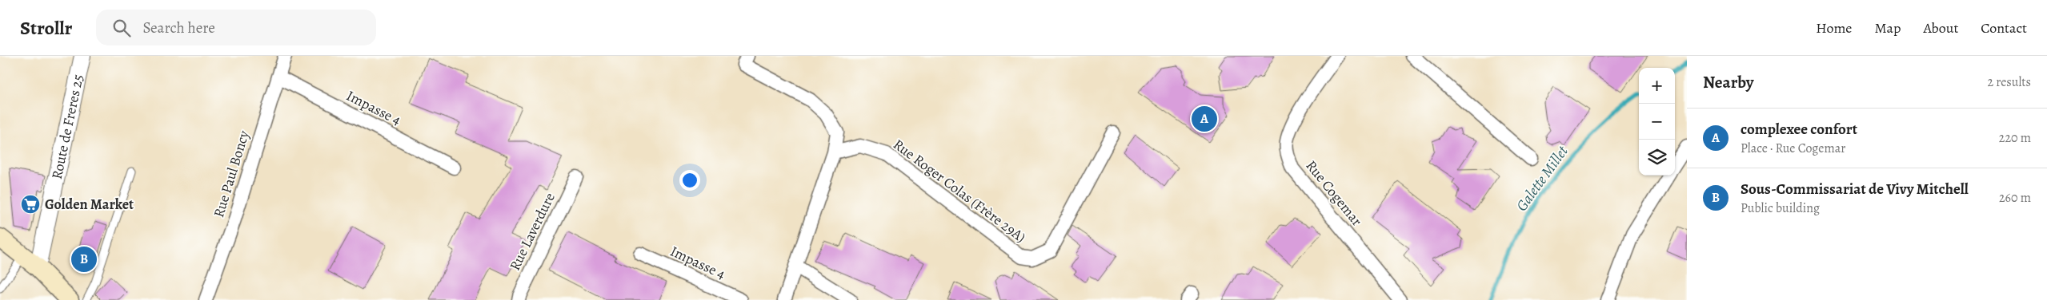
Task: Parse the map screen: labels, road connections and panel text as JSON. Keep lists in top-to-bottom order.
{
  "streets": {
    "street": [
      "Impasse 4",
      "Route de Freres 25",
      "Rue Paul Boncy",
      "Rue Roger Colas (Frère 29A)",
      "Rue Cogemar",
      "Rue Laverdure"
    ]
  },
  "crossings": [
    ["Impasse 4", "Rue Paul Boncy"]
  ],
  "water": ["Galette Millet"],
  "places": {
    "supermarket": ["Golden Market"]
  },
  "page": {
    "header": "Strollr",
    "search": "Search here",
    "nav": [
      "Home",
      "Map",
      "About",
      "Contact"
    ],
    "heading": ["Nearby", "2 results"],
    "map_buttons": ["+", "−"],
    "pins": ["A", "B"],
    "list": [
      {
        "mark": "A",
        "name": "complexee confort",
        "note": "Place · Rue Cogemar",
        "value": "220 m"
      },
      {
        "mark": "B",
        "name": "Sous-Commissariat de Vivy Mitchell",
        "note": "Public building",
        "value": "260 m"
      }
    ]
  }
}
